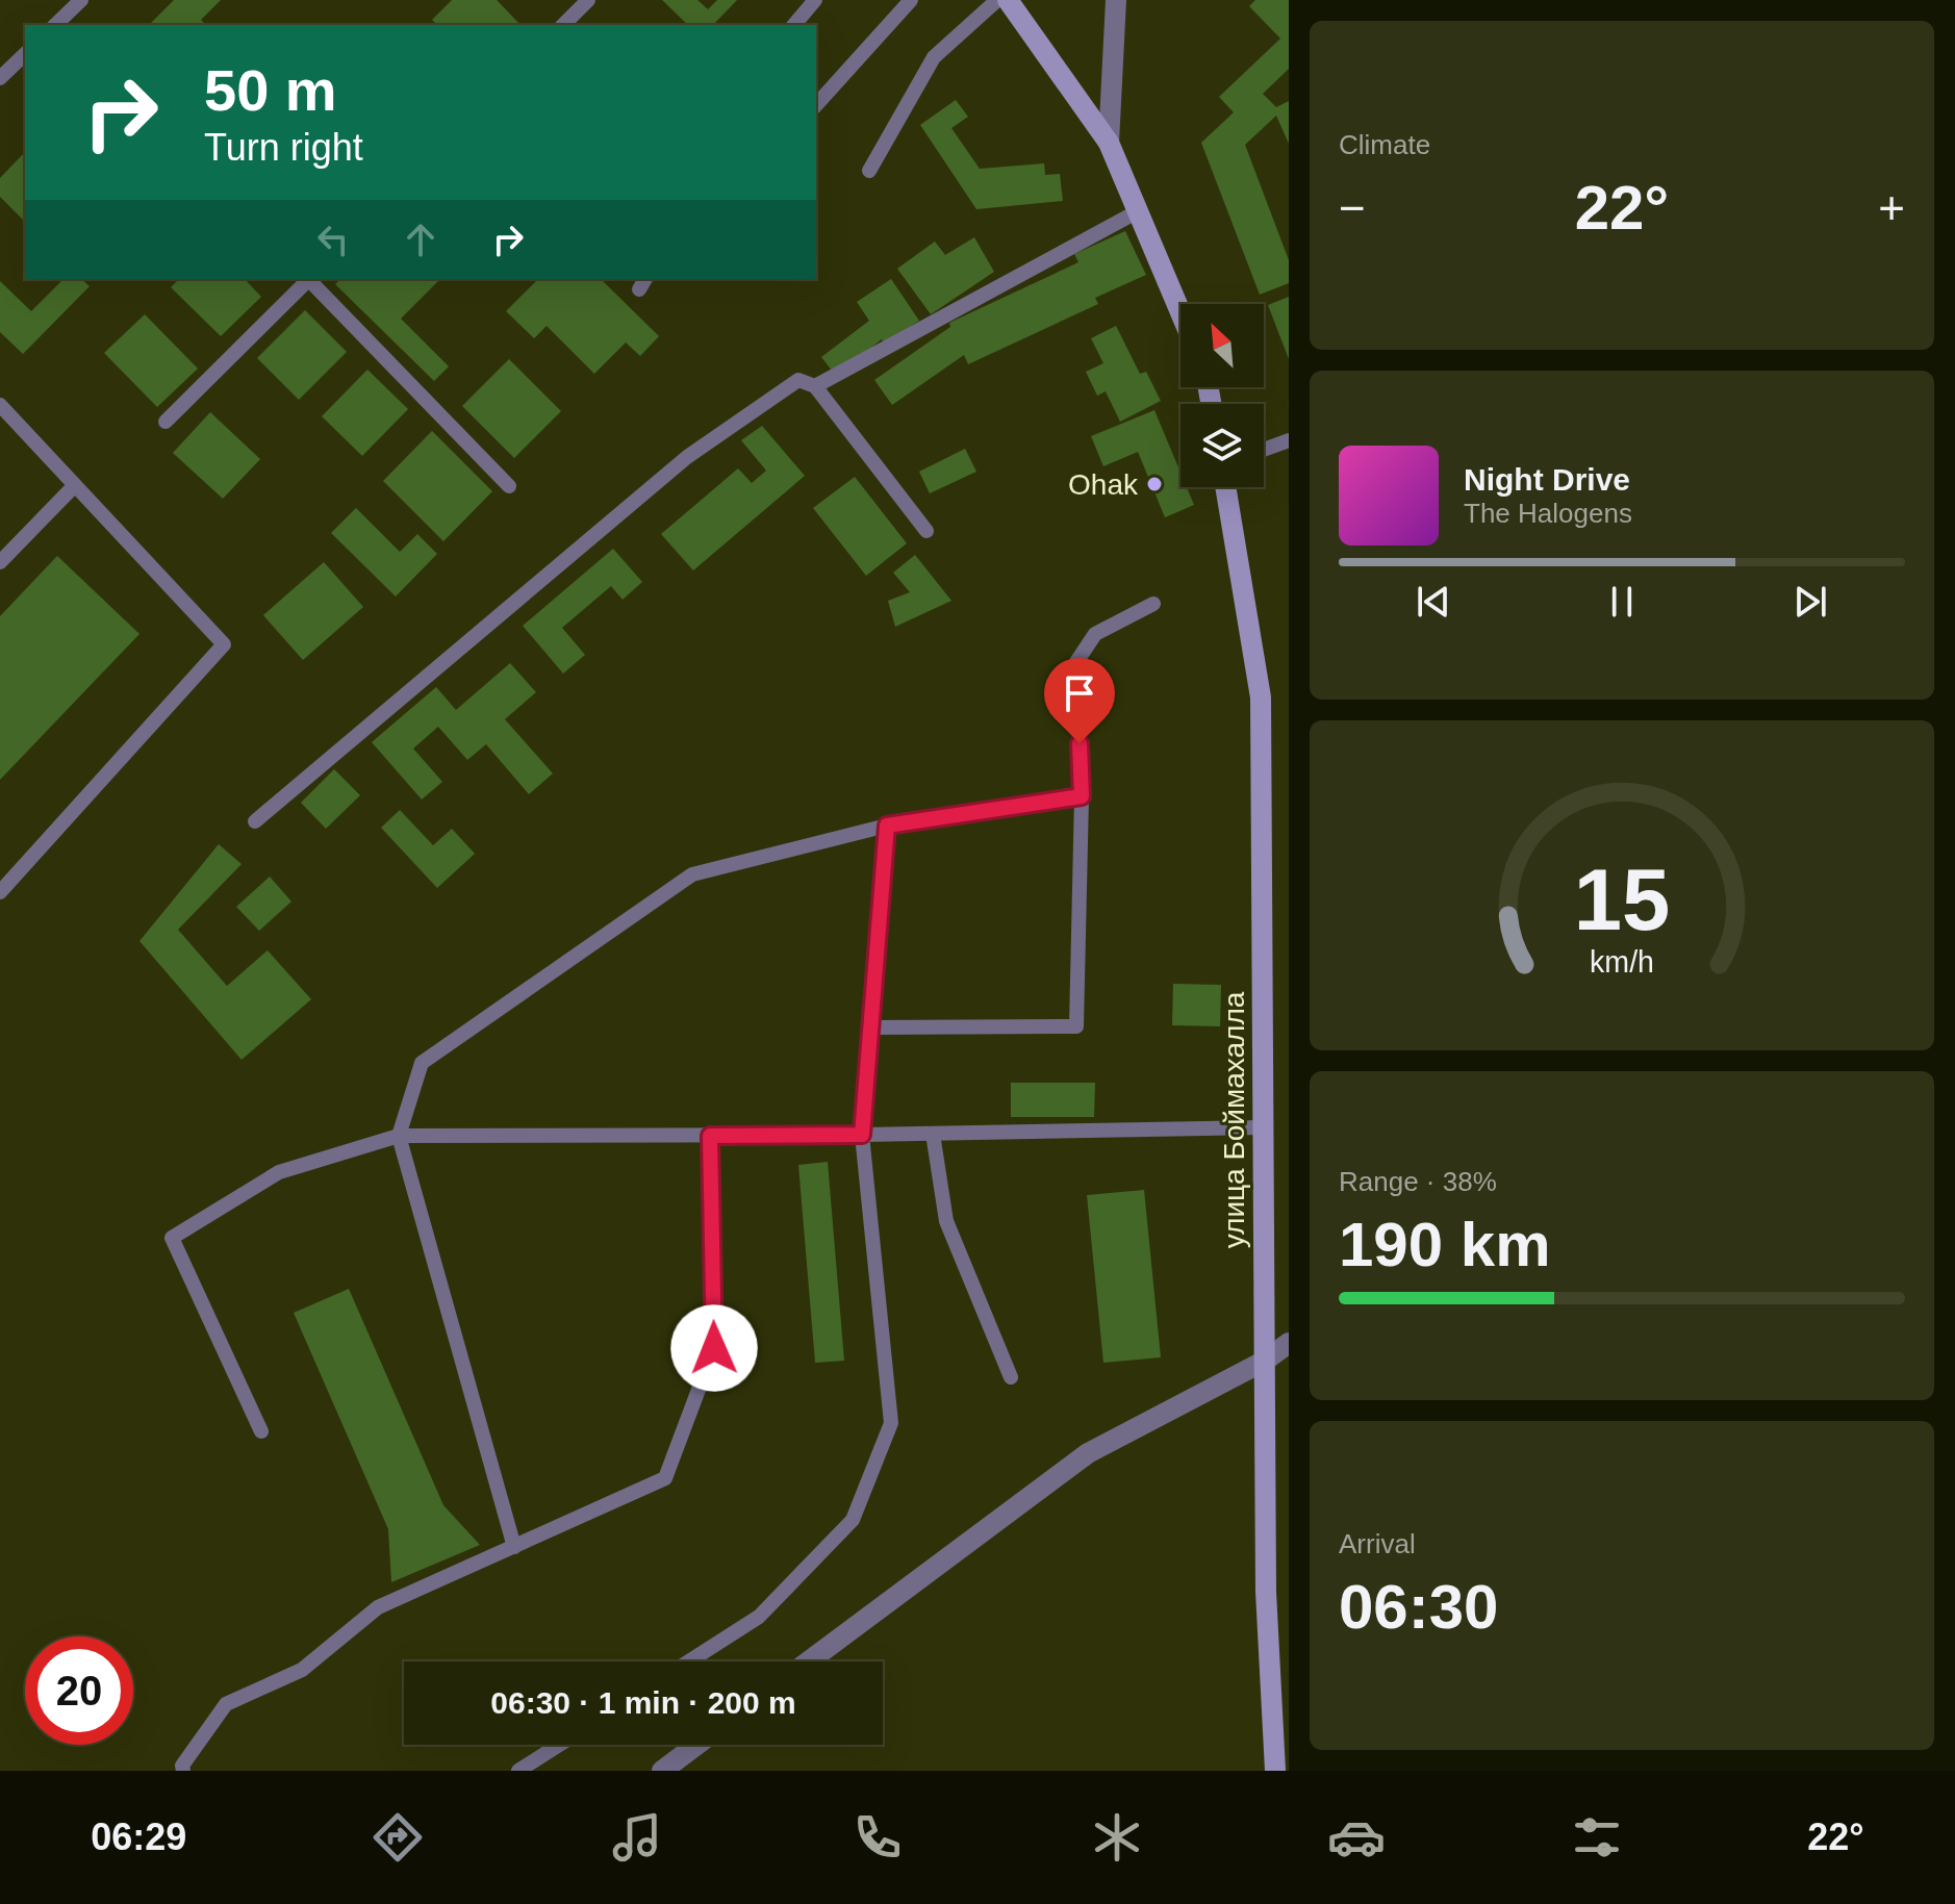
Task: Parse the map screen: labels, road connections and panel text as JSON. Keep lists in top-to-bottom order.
{
  "streets": {
    "main road": ["улица Боймахалла"]
  },
  "places": ["Ohak"],
  "north": "top left",
  "page": {
    "tile": [
      "Climate",
      ["Range · 38%", "190 km"],
      ["Arrival", "06:30"]
    ],
    "turn": ["50 m", "Turn right"],
    "heat": ["−", "22°", "+"],
    "song": ["Night Drive", "The Halogens"],
    "limit": "20",
    "trip": "06:30 · 1 min · 200 m",
    "tabs": ["06:29", "22°"],
    "gauge": ["15", "km/h"]
  }
}
